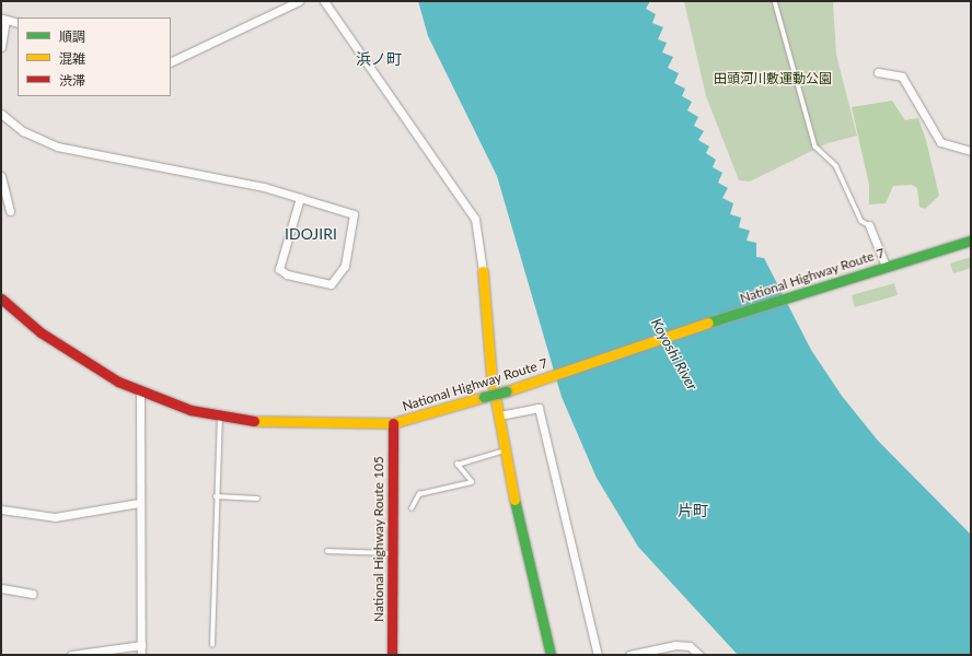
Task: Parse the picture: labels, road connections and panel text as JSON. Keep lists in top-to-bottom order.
{
  "streets": {
    "main road": ["National Highway Route 7", "National Highway Route 105"]
  },
  "crossings": [
    ["National Highway Route 7", "National Highway Route 105"]
  ],
  "districts": ["浜ノ町", "IDOJIRI", "片町"],
  "water": ["Koyoshi River"],
  "parks": ["田頭河川敷運動公園"],
  "legend": ["順調", "混雑", "渋滞"]
}
